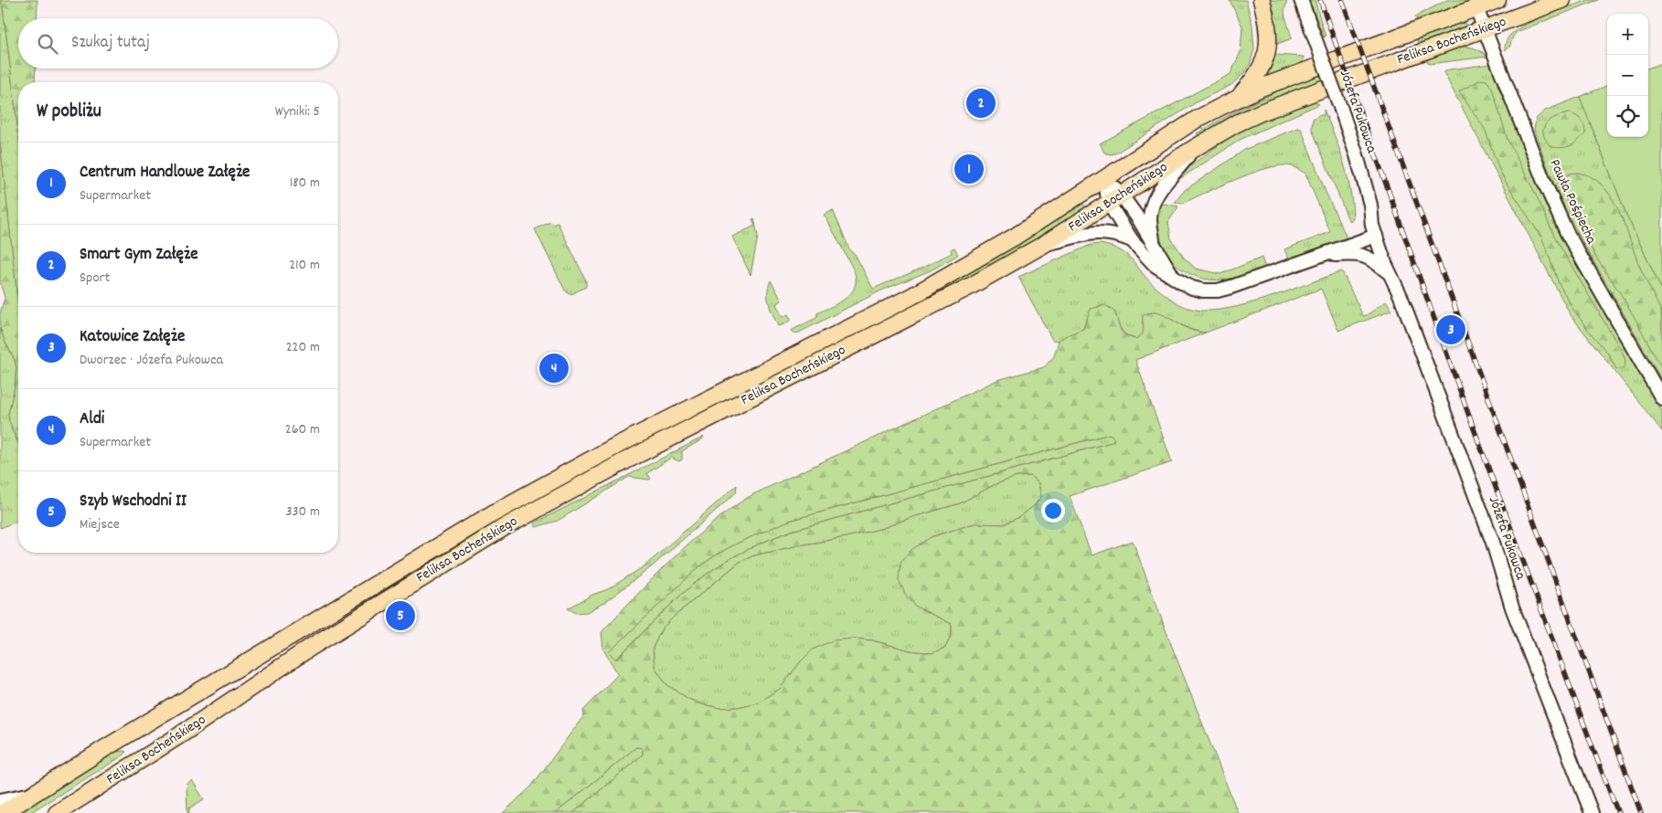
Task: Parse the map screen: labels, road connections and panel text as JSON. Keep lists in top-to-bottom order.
{
  "streets": {
    "main road": ["Feliksa Bocheńskiego"],
    "street": ["Józefa Pukowca", "Pawła Pośpiecha"]
  },
  "crossings": [
    ["Feliksa Bocheńskiego", "Pawła Pośpiecha"]
  ],
  "page": {
    "map_buttons": ["+", "−"],
    "search": "Szukaj tutaj",
    "heading": ["W pobliżu", "Wyniki: 5"],
    "pins": [
      "2",
      "1",
      "3",
      "4",
      "5"
    ],
    "list": [
      {
        "mark": "1",
        "name": "Centrum Handlowe Załęże",
        "note": "Supermarket",
        "value": "180 m"
      },
      {
        "mark": "2",
        "name": "Smart Gym Załęże",
        "note": "Sport",
        "value": "210 m"
      },
      {
        "mark": "3",
        "name": "Katowice Załęże",
        "note": "Dworzec · Józefa Pukowca",
        "value": "220 m"
      },
      {
        "mark": "4",
        "name": "Aldi",
        "note": "Supermarket",
        "value": "260 m"
      },
      {
        "mark": "5",
        "name": "Szyb Wschodni II",
        "note": "Miejsce",
        "value": "330 m"
      }
    ]
  }
}
